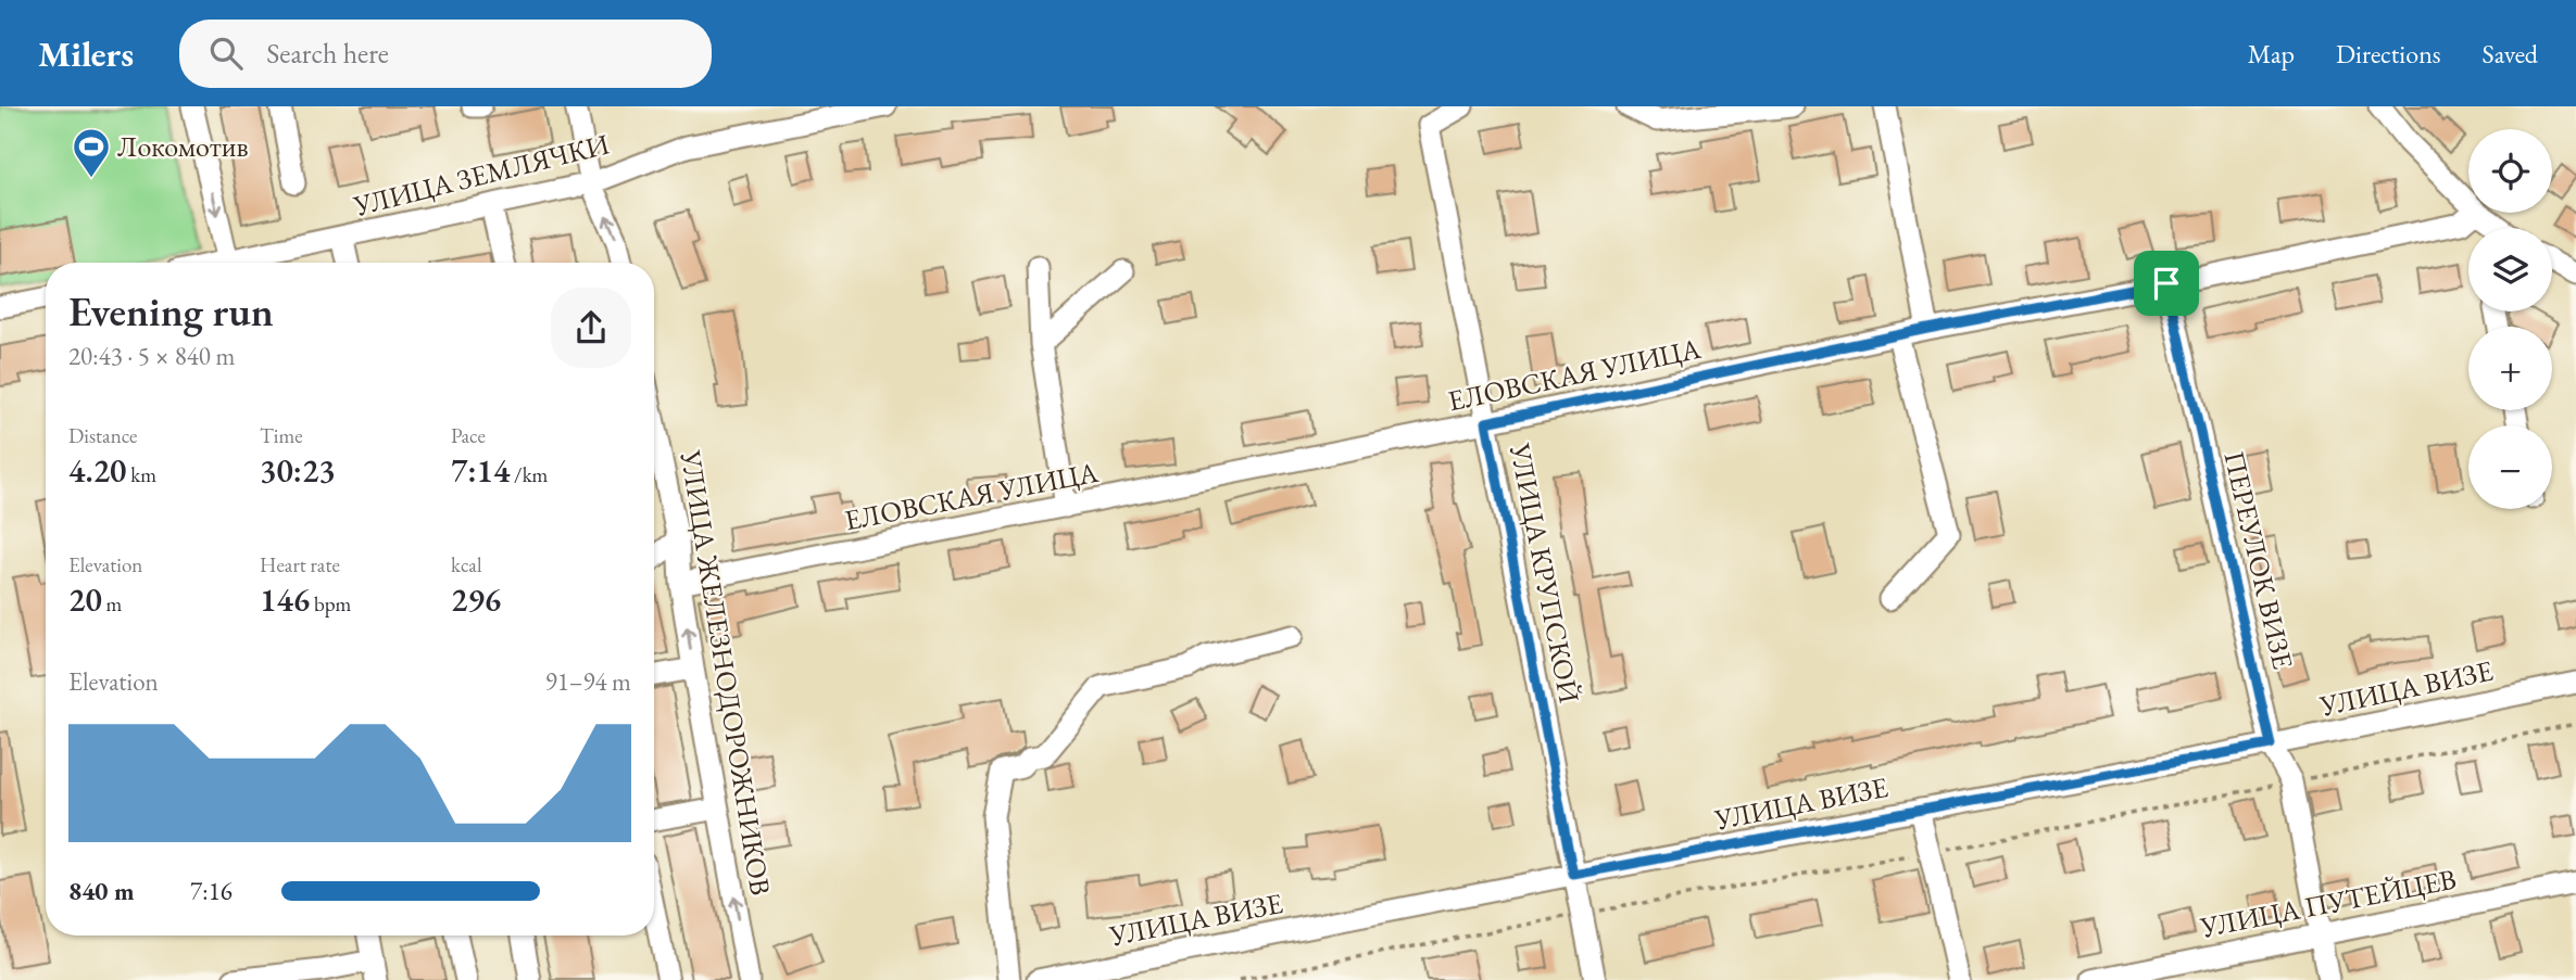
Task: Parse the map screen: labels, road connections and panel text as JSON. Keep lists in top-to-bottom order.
{
  "streets": {
    "street": [
      "УЛИЦА ЗЕМЛЯЧКИ",
      "ЕЛОВСКАЯ УЛИЦА",
      "ПЕРЕУЛОК ВИЗЕ",
      "УЛИЦА КРУПСКОЙ",
      "УЛИЦА ЖЕЛЕЗНОДОРОЖНИКОВ",
      "УЛИЦА ВИЗЕ",
      "УЛИЦА ПУТЕЙЦЕВ"
    ]
  },
  "crossings": [
    ["ЕЛОВСКАЯ УЛИЦА", "ПЕРЕУЛОК ВИЗЕ"],
    ["ЕЛОВСКАЯ УЛИЦА", "УЛИЦА КРУПСКОЙ"],
    ["ЕЛОВСКАЯ УЛИЦА", "УЛИЦА ЖЕЛЕЗНОДОРОЖНИКОВ"],
    ["ПЕРЕУЛОК ВИЗЕ", "УЛИЦА ВИЗЕ"],
    ["ПЕРЕУЛОК ВИЗЕ", "УЛИЦА ПУТЕЙЦЕВ"],
    ["УЛИЦА КРУПСКОЙ", "УЛИЦА ВИЗЕ"]
  ],
  "one_way": ["УЛИЦА ЖЕЛЕЗНОДОРОЖНИКОВ"],
  "places": {
    "sports": ["Локомотив"]
  },
  "page": {
    "header": "Milers",
    "search": "Search here",
    "nav": ["Map", "Directions", "Saved"],
    "map_buttons": ["+", "−"],
    "heading": ["Evening run", "20:43 · 5 × 840 m"],
    "stats": [
      ["Distance", "4.20 km"],
      ["Time", "30:23"],
      ["Pace", "7:14 /km"],
      ["Elevation", "20 m"],
      ["Heart rate", "146 bpm"],
      ["kcal", "296"]
    ],
    "chart": ["Elevation", "91–94 m"],
    "list": [
      {
        "name": "840 m",
        "note": "7:16"
      }
    ]
  }
}
